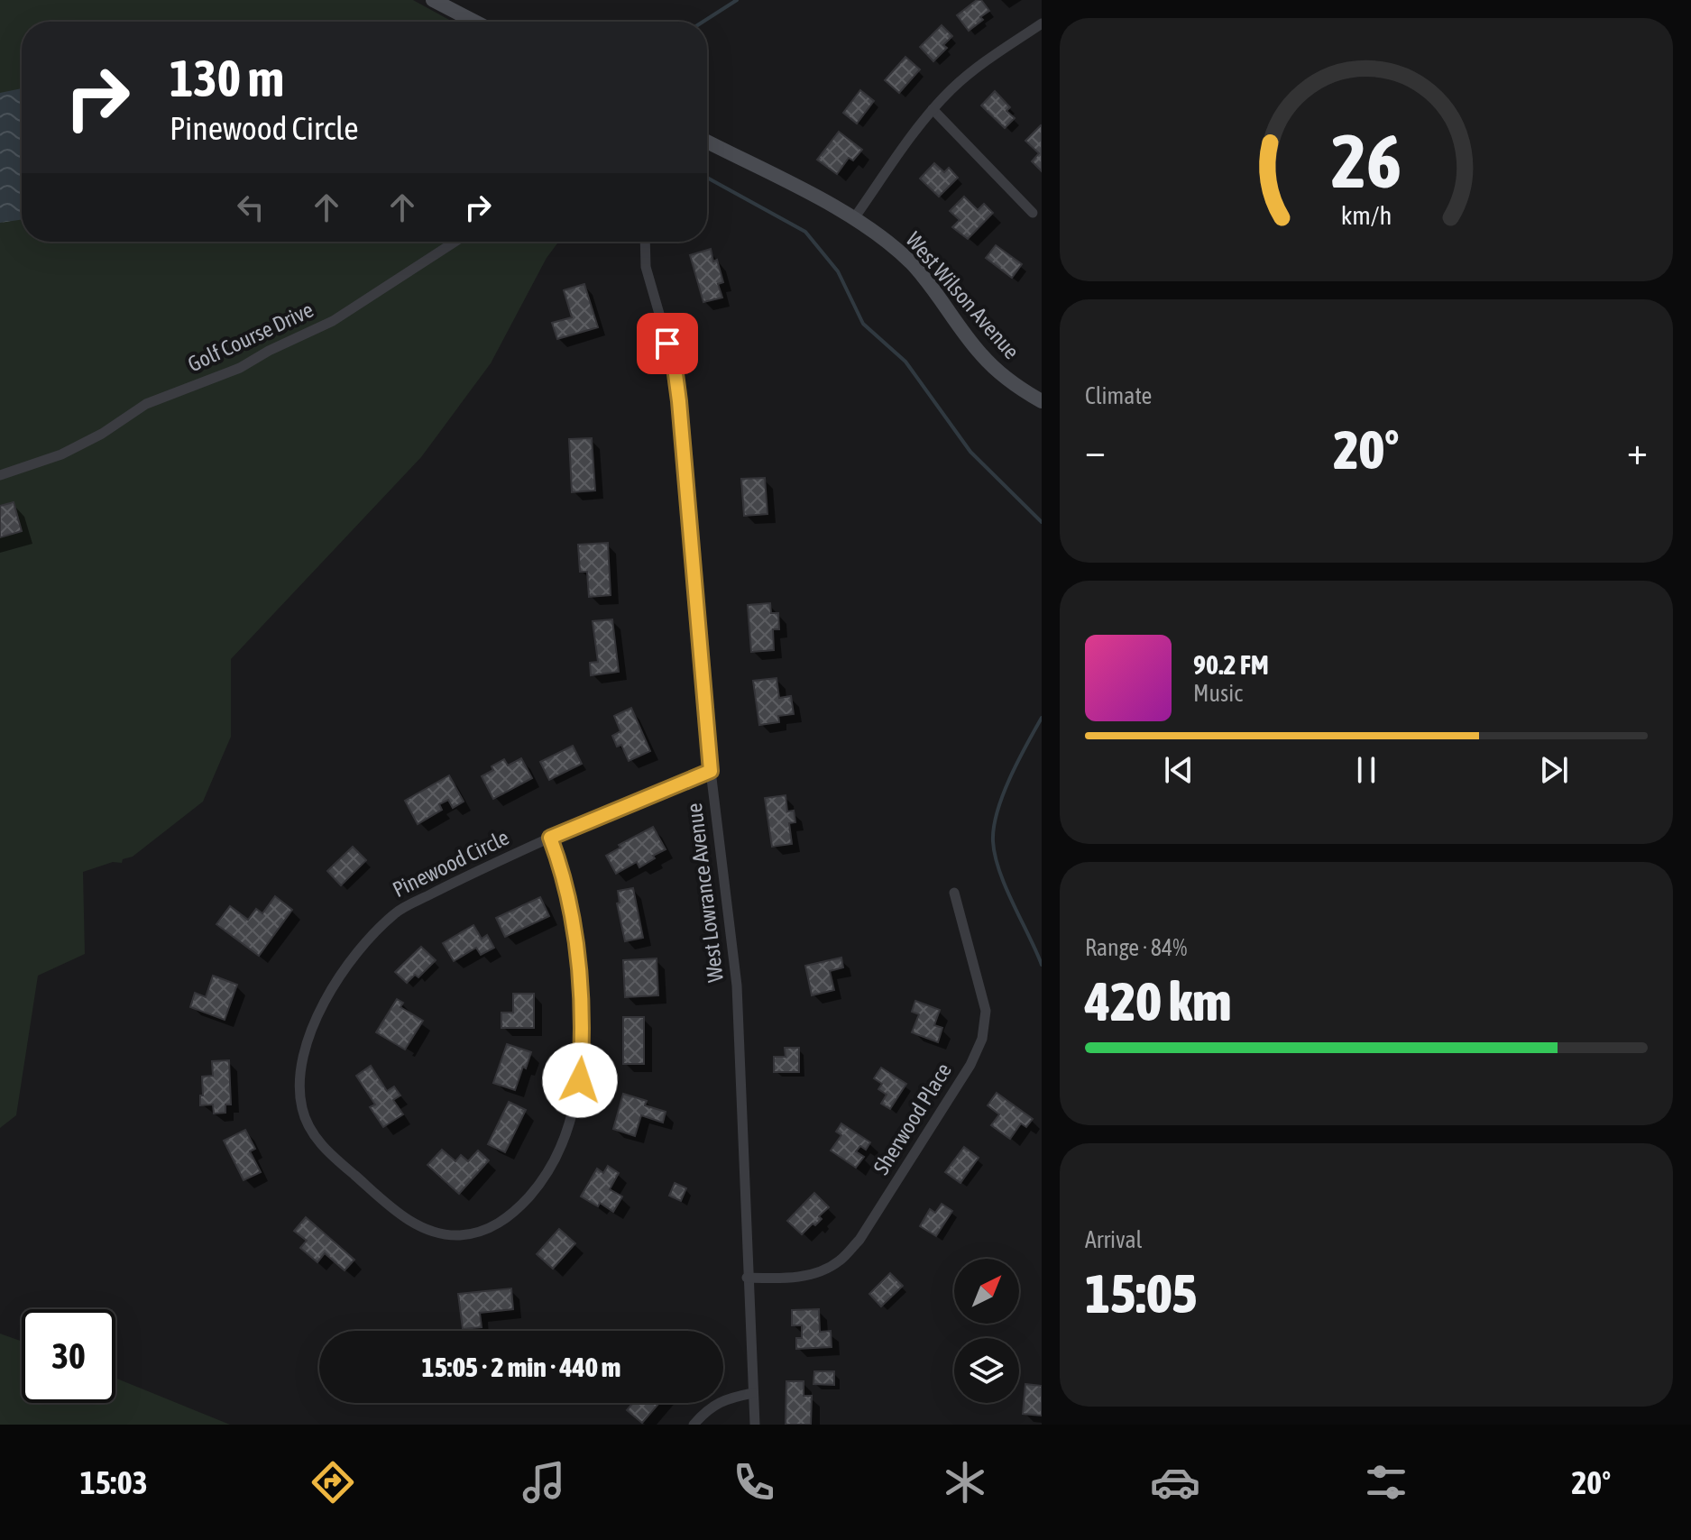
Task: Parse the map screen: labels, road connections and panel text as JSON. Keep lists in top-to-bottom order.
{
  "streets": {
    "street": [
      "West Wilson Avenue",
      "Golf Course Drive",
      "Pinewood Circle",
      "West Lowrance Avenue",
      "Sherwood Place"
    ]
  },
  "crossings": [
    ["Pinewood Circle", "West Lowrance Avenue"],
    ["West Lowrance Avenue", "Sherwood Place"]
  ],
  "north": "top right",
  "page": {
    "turn": ["130 m", "Pinewood Circle"],
    "tile": [
      "Climate",
      ["Range · 84%", "420 km"],
      ["Arrival", "15:05"]
    ],
    "heat": ["−", "20°", "+"],
    "song": ["90.2 FM", "Music"],
    "limit": "30",
    "trip": "15:05 · 2 min · 440 m",
    "tabs": ["15:03", "20°"],
    "gauge": ["26", "km/h"]
  }
}
